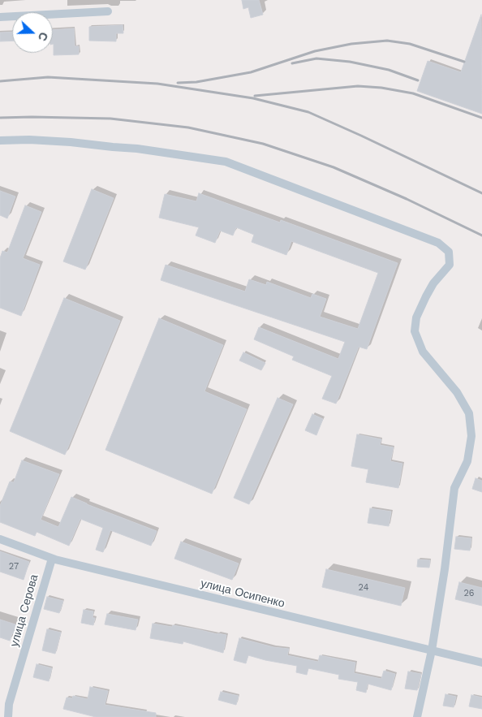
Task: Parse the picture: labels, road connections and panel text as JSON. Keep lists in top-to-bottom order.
{
  "streets": {
    "street": ["улица Осипенко", "улица Серова"]
  },
  "crossings": [
    ["улица Осипенко", "улица Серова"]
  ],
  "house_numbers": ["27", "24", "26"],
  "north": "right"
}
